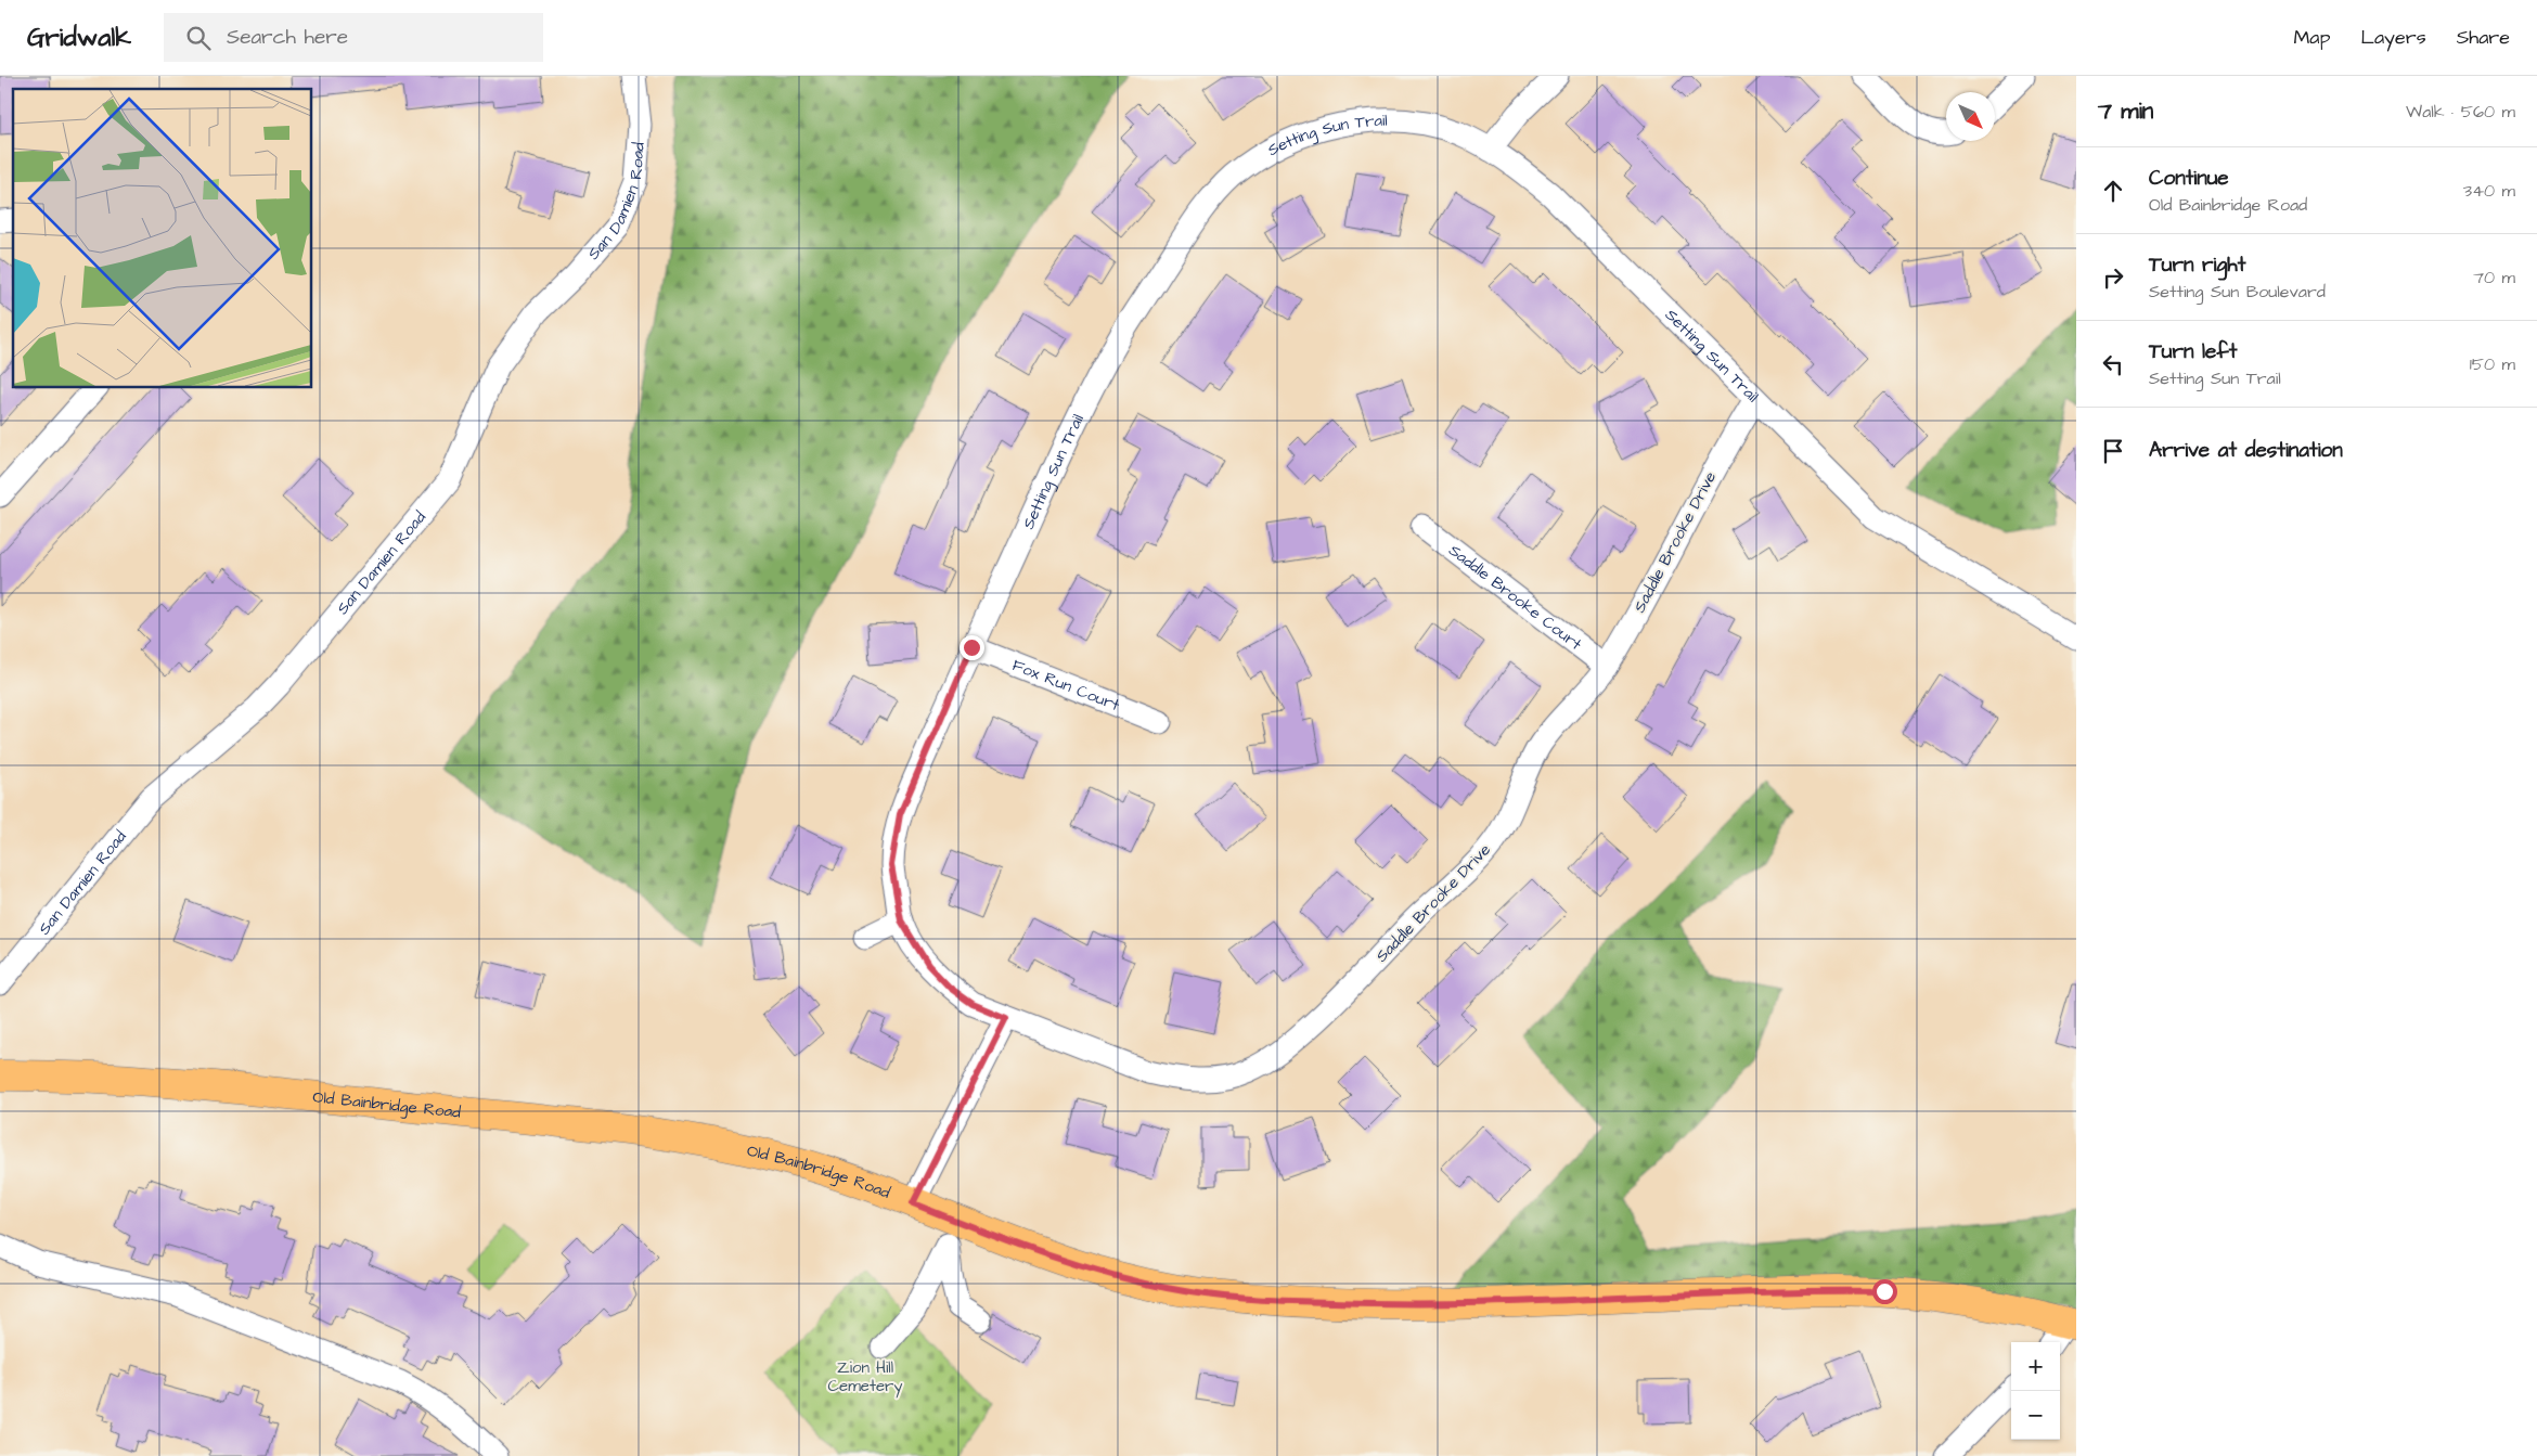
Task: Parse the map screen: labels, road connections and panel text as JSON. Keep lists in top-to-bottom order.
{
  "streets": {
    "main road": ["Old Bainbridge Road"],
    "street": [
      "Setting Sun Trail",
      "San Damien Road",
      "Saddle Brooke Drive",
      "Saddle Brooke Court",
      "Fox Run Court"
    ]
  },
  "crossings": [
    ["Setting Sun Trail", "Saddle Brooke Drive"],
    ["Setting Sun Trail", "Fox Run Court"],
    ["Saddle Brooke Drive", "Saddle Brooke Court"]
  ],
  "parks": ["Zion Hill Cemetery"],
  "north": "bottom right",
  "page": {
    "header": "Gridwalk",
    "search": "Search here",
    "nav": ["Map", "Layers", "Share"],
    "heading": ["7 min", "Walk · 560 m"],
    "list": [
      ["Continue", "Old Bainbridge Road", "340 m"],
      ["Turn right", "Setting Sun Boulevard", "70 m"],
      ["Turn left", "Setting Sun Trail", "150 m"],
      "Arrive at destination"
    ],
    "map_buttons": ["+", "−"]
  }
}
